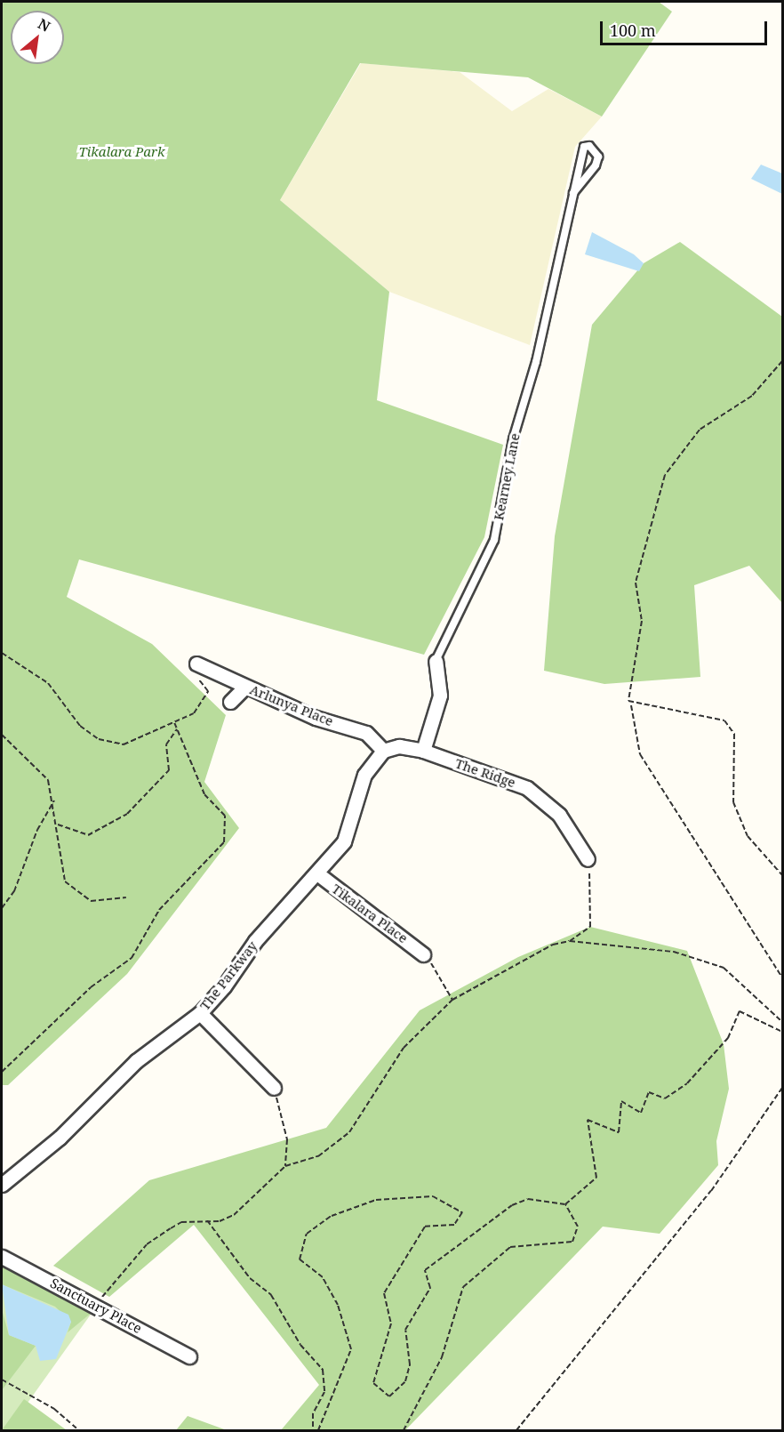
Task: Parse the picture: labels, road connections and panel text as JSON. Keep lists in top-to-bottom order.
{
  "streets": {
    "street": [
      "Kearney Lane",
      "Arlunya Place",
      "The Ridge",
      "Tikalara Place",
      "The Parkway",
      "Sanctuary Place"
    ]
  },
  "crossings": [
    ["Kearney Lane", "The Ridge"],
    ["Arlunya Place", "The Ridge"],
    ["Arlunya Place", "The Parkway"],
    ["The Ridge", "The Parkway"],
    ["Tikalara Place", "The Parkway"]
  ],
  "parks": ["Tikalara Park"],
  "scale_bar": "100 m",
  "north": "top right"
}
